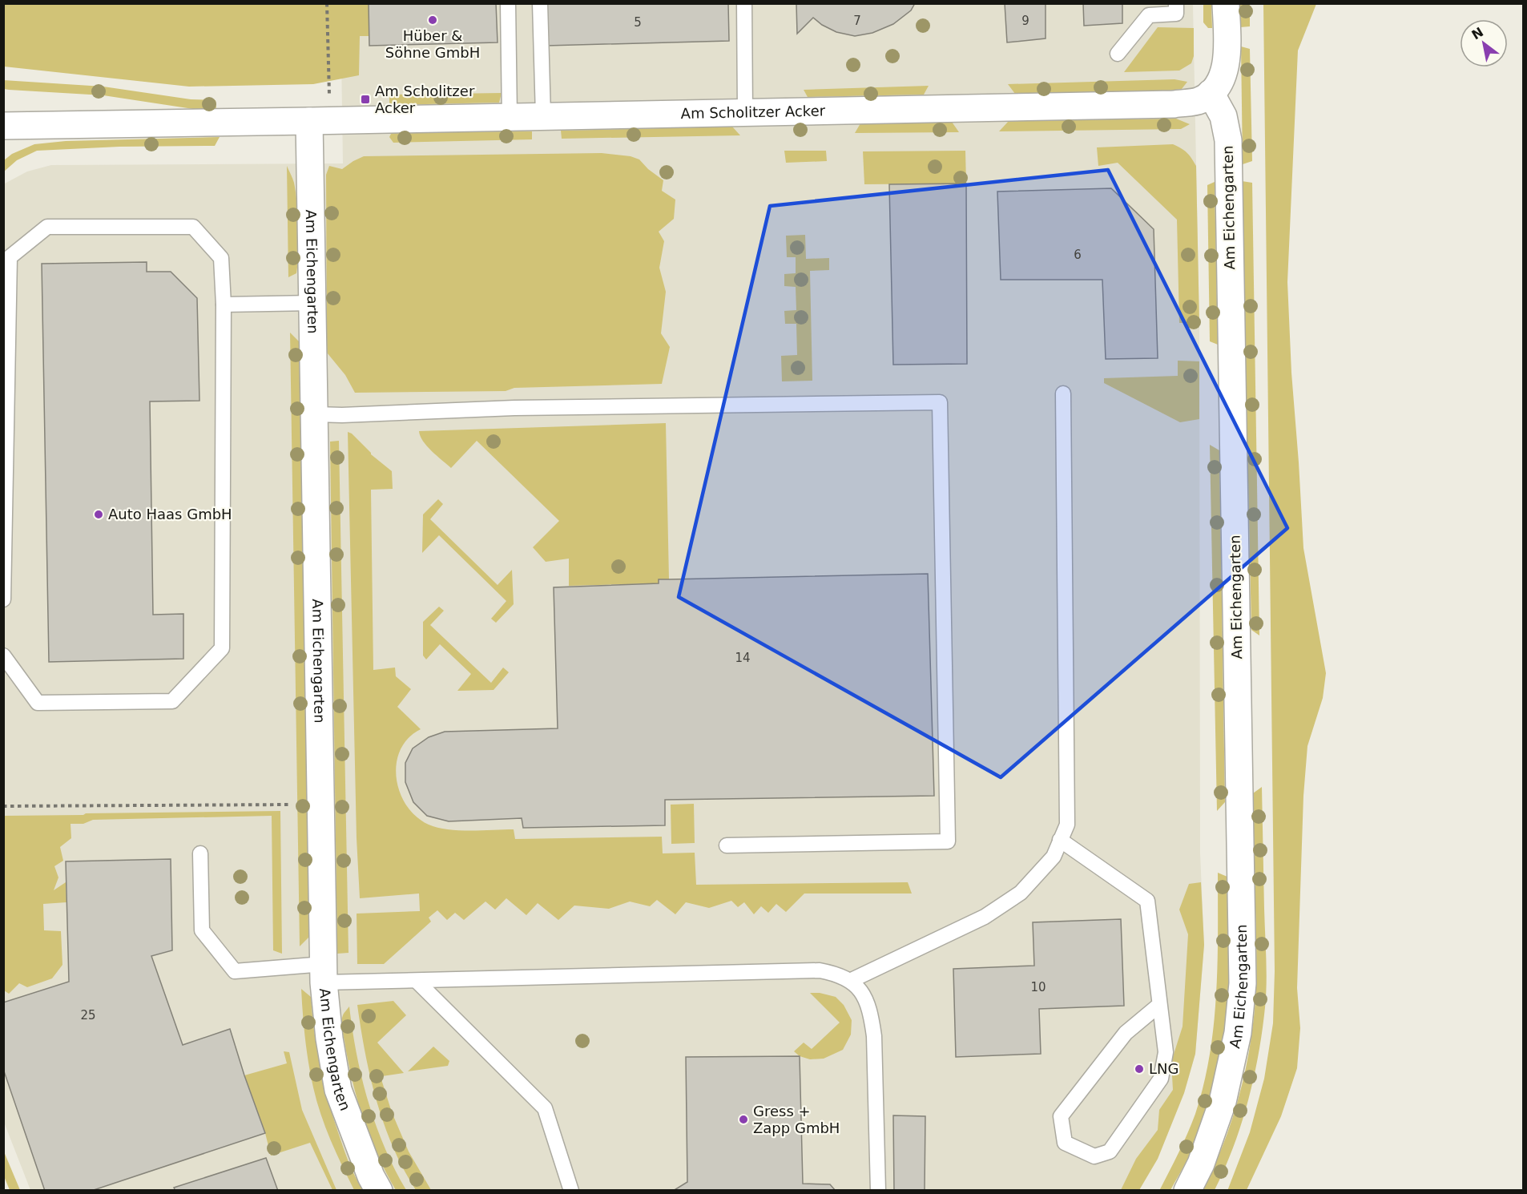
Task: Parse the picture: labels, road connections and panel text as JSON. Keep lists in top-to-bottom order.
{
  "streets": {
    "street": ["Am Scholitzer Acker", "Am Eichengarten"]
  },
  "crossings": [
    ["Am Scholitzer Acker", "Am Eichengarten"]
  ],
  "places": {
    "other": [
      "Hüber & Söhne GmbH",
      "Auto Haas GmbH",
      "LNG",
      "Gress + Zapp GmbH"
    ],
    "transit": ["Am Scholitzer Acker"]
  },
  "house_numbers": [
    "7",
    "9",
    "5",
    "6",
    "14",
    "10",
    "25"
  ],
  "north": "top left"
}
